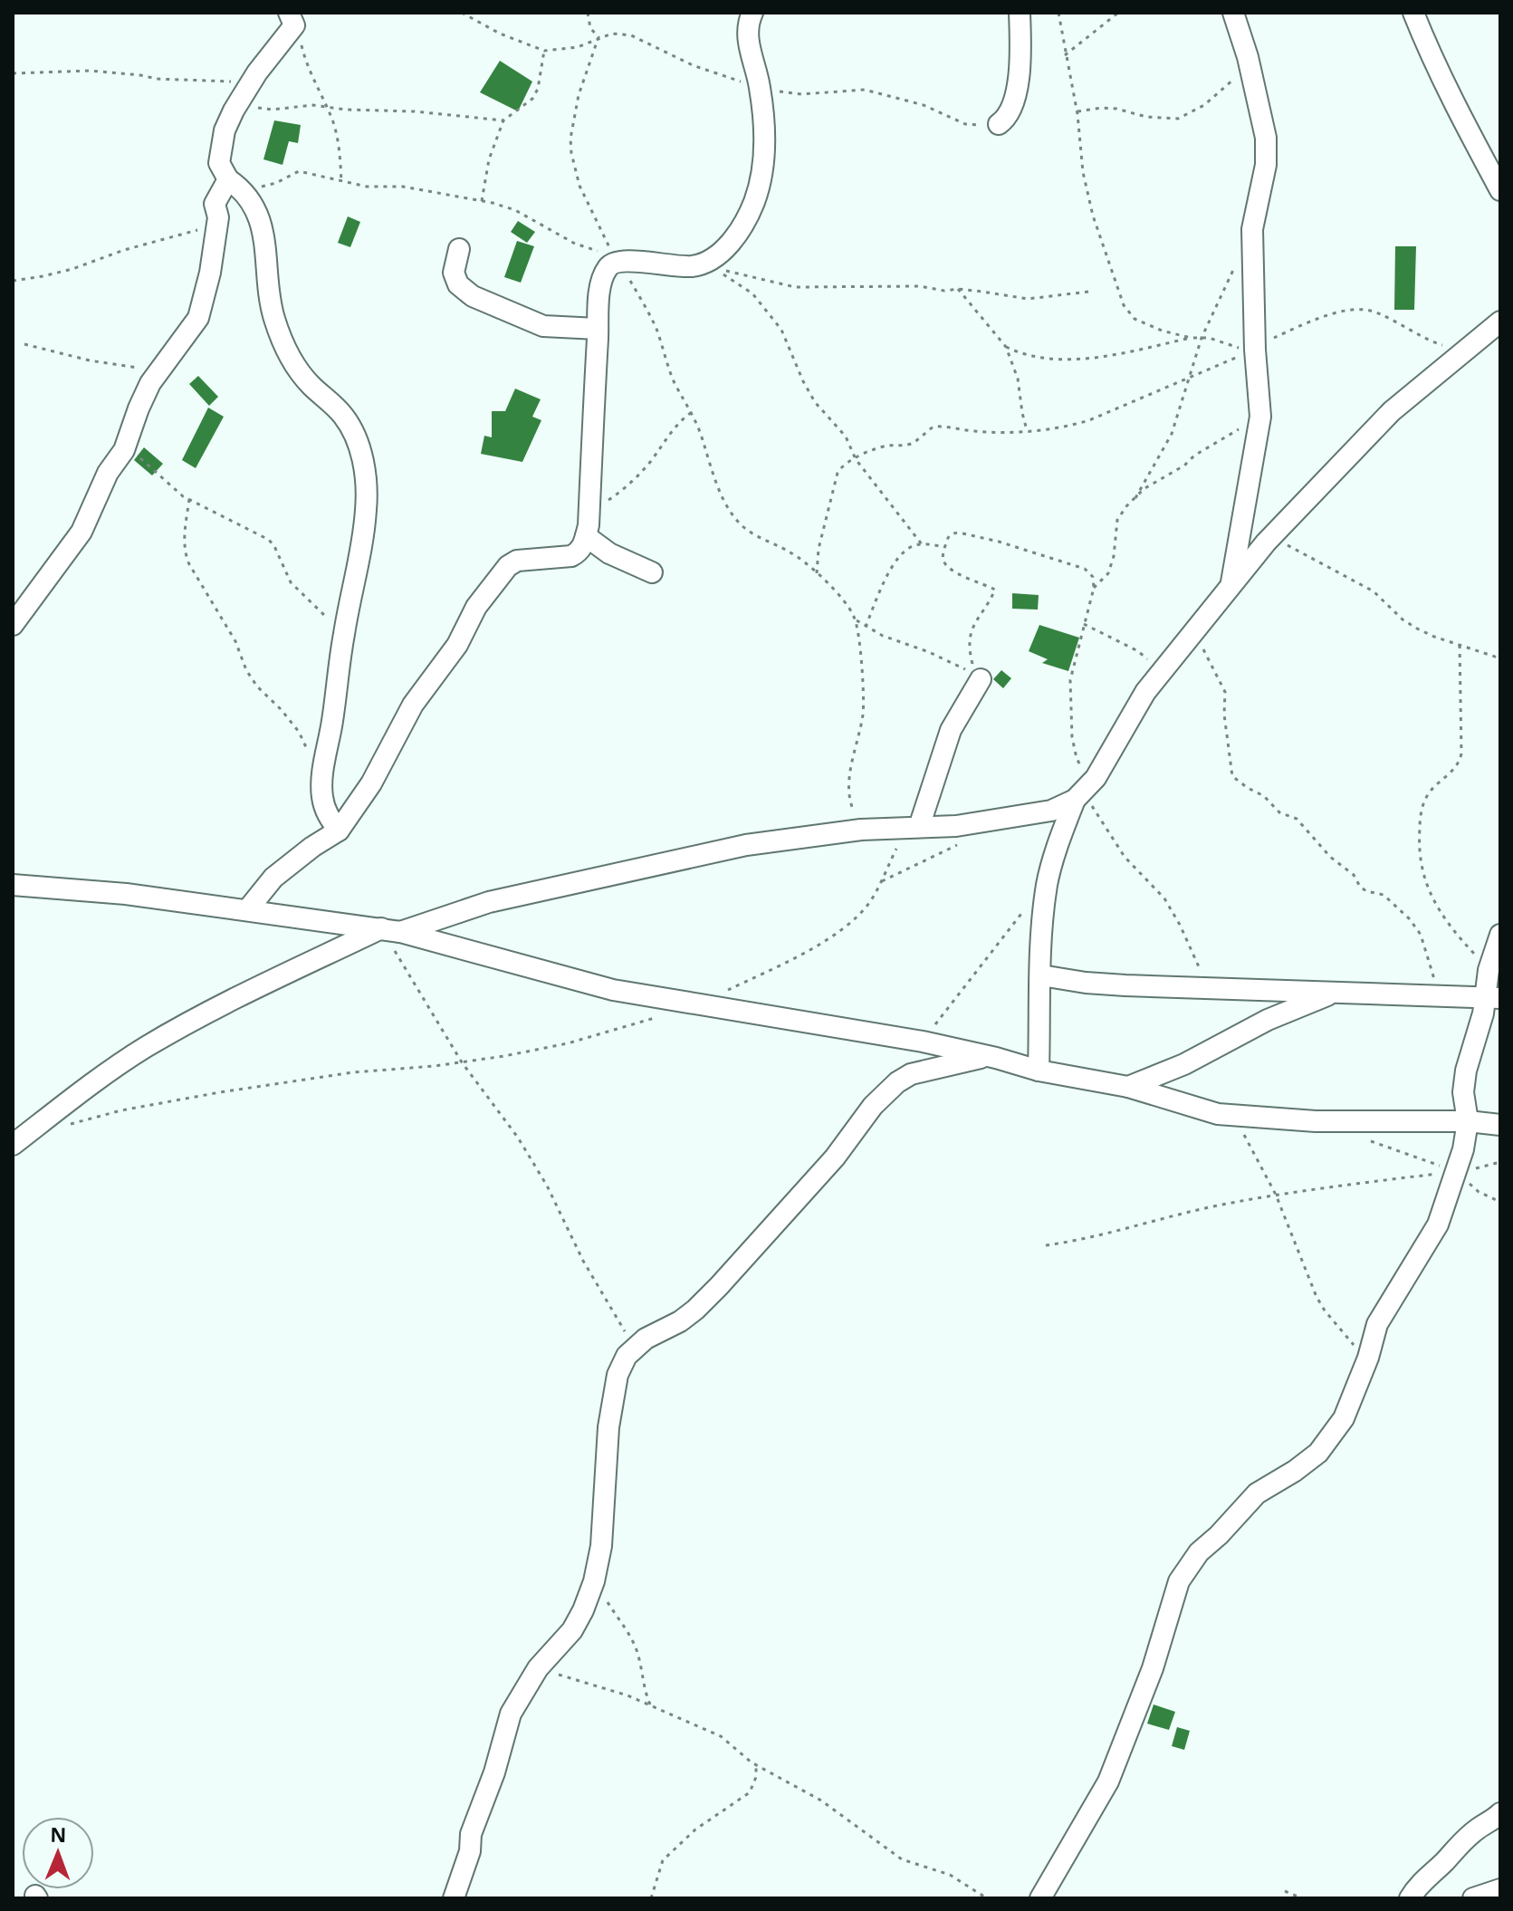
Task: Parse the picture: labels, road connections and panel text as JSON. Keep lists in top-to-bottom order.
{
  "north": "top"
}
